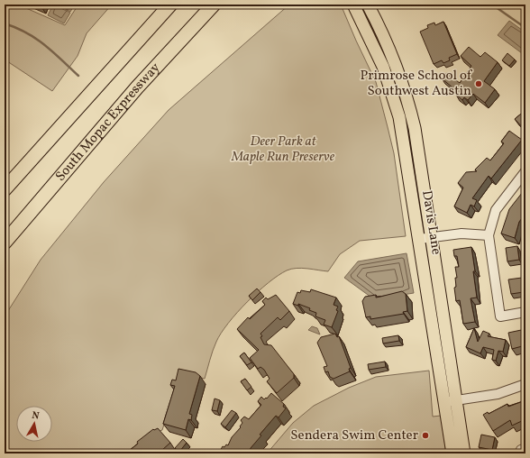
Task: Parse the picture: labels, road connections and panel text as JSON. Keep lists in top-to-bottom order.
{
  "streets": {
    "highway": ["South Mopac Expressway"],
    "main road": ["Davis Lane"]
  },
  "parks": ["Deer Park at Maple Run Preserve"],
  "places": ["Primrose School of Southwest Austin", "Sendera Swim Center"],
  "north": "top"
}
